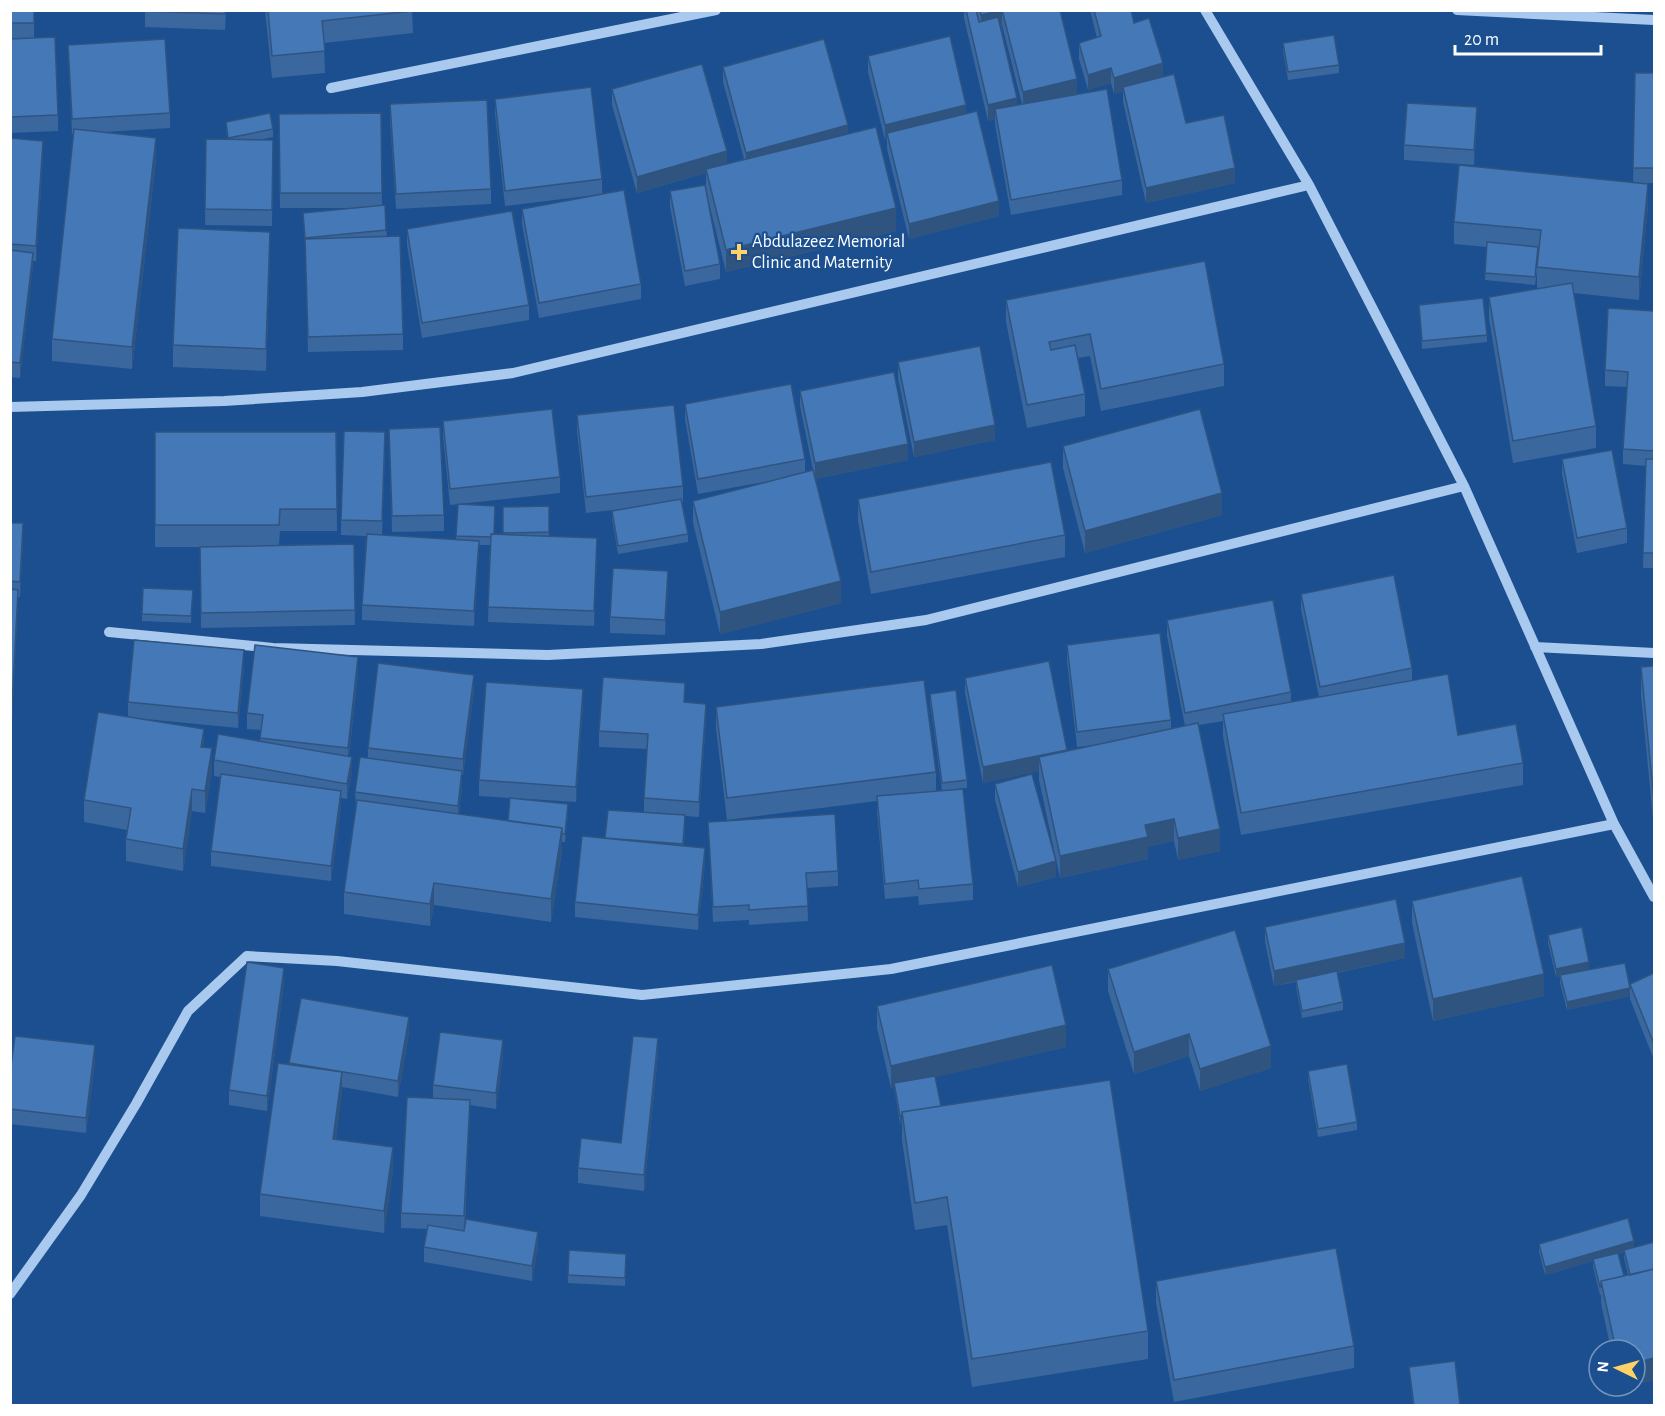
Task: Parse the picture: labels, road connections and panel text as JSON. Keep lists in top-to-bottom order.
{
  "places": {
    "health": ["Abdulazeez Memorial Clinic and Maternity"]
  },
  "scale_bar": "20 m",
  "north": "left"
}
